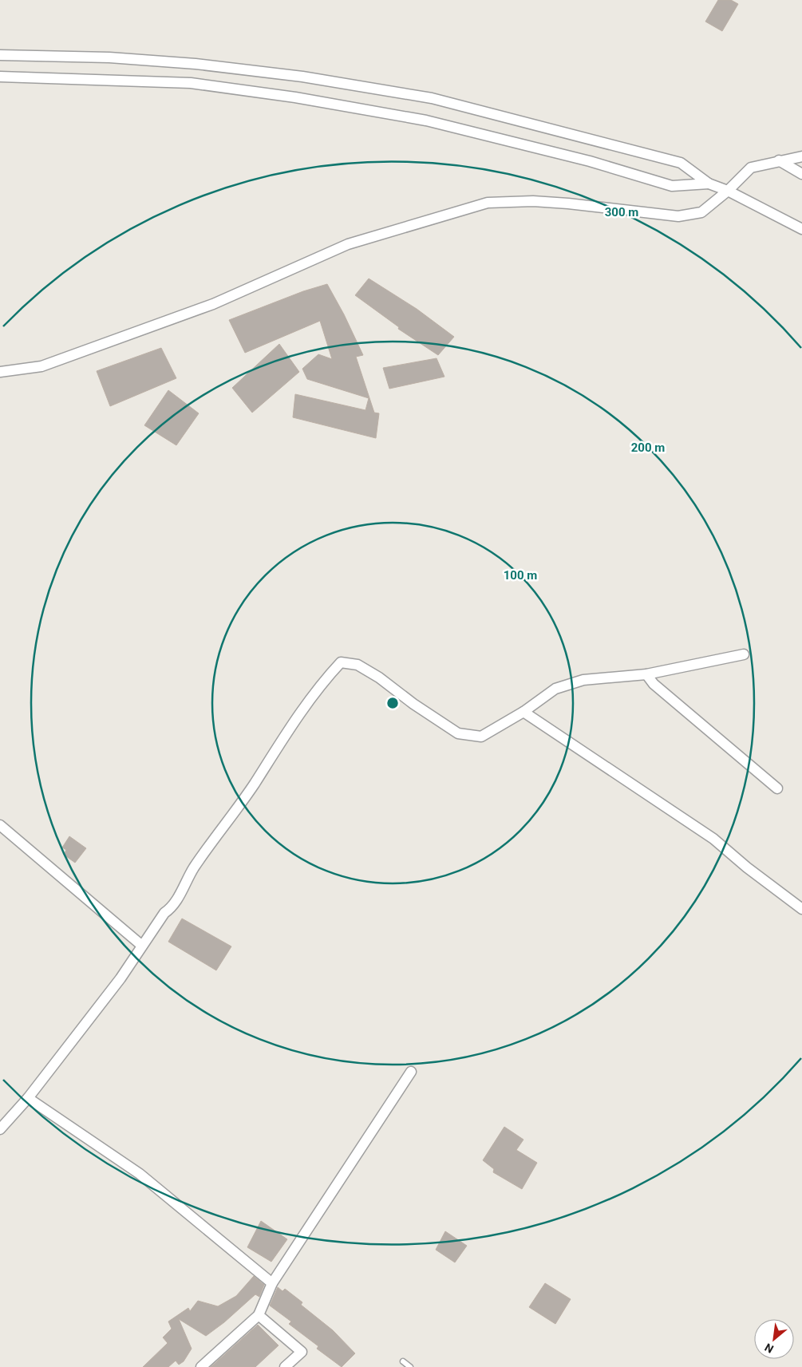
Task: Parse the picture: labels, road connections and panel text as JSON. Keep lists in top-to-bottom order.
{
  "north": "bottom left",
  "rings": ["300 m", "200 m", "100 m"]
}
